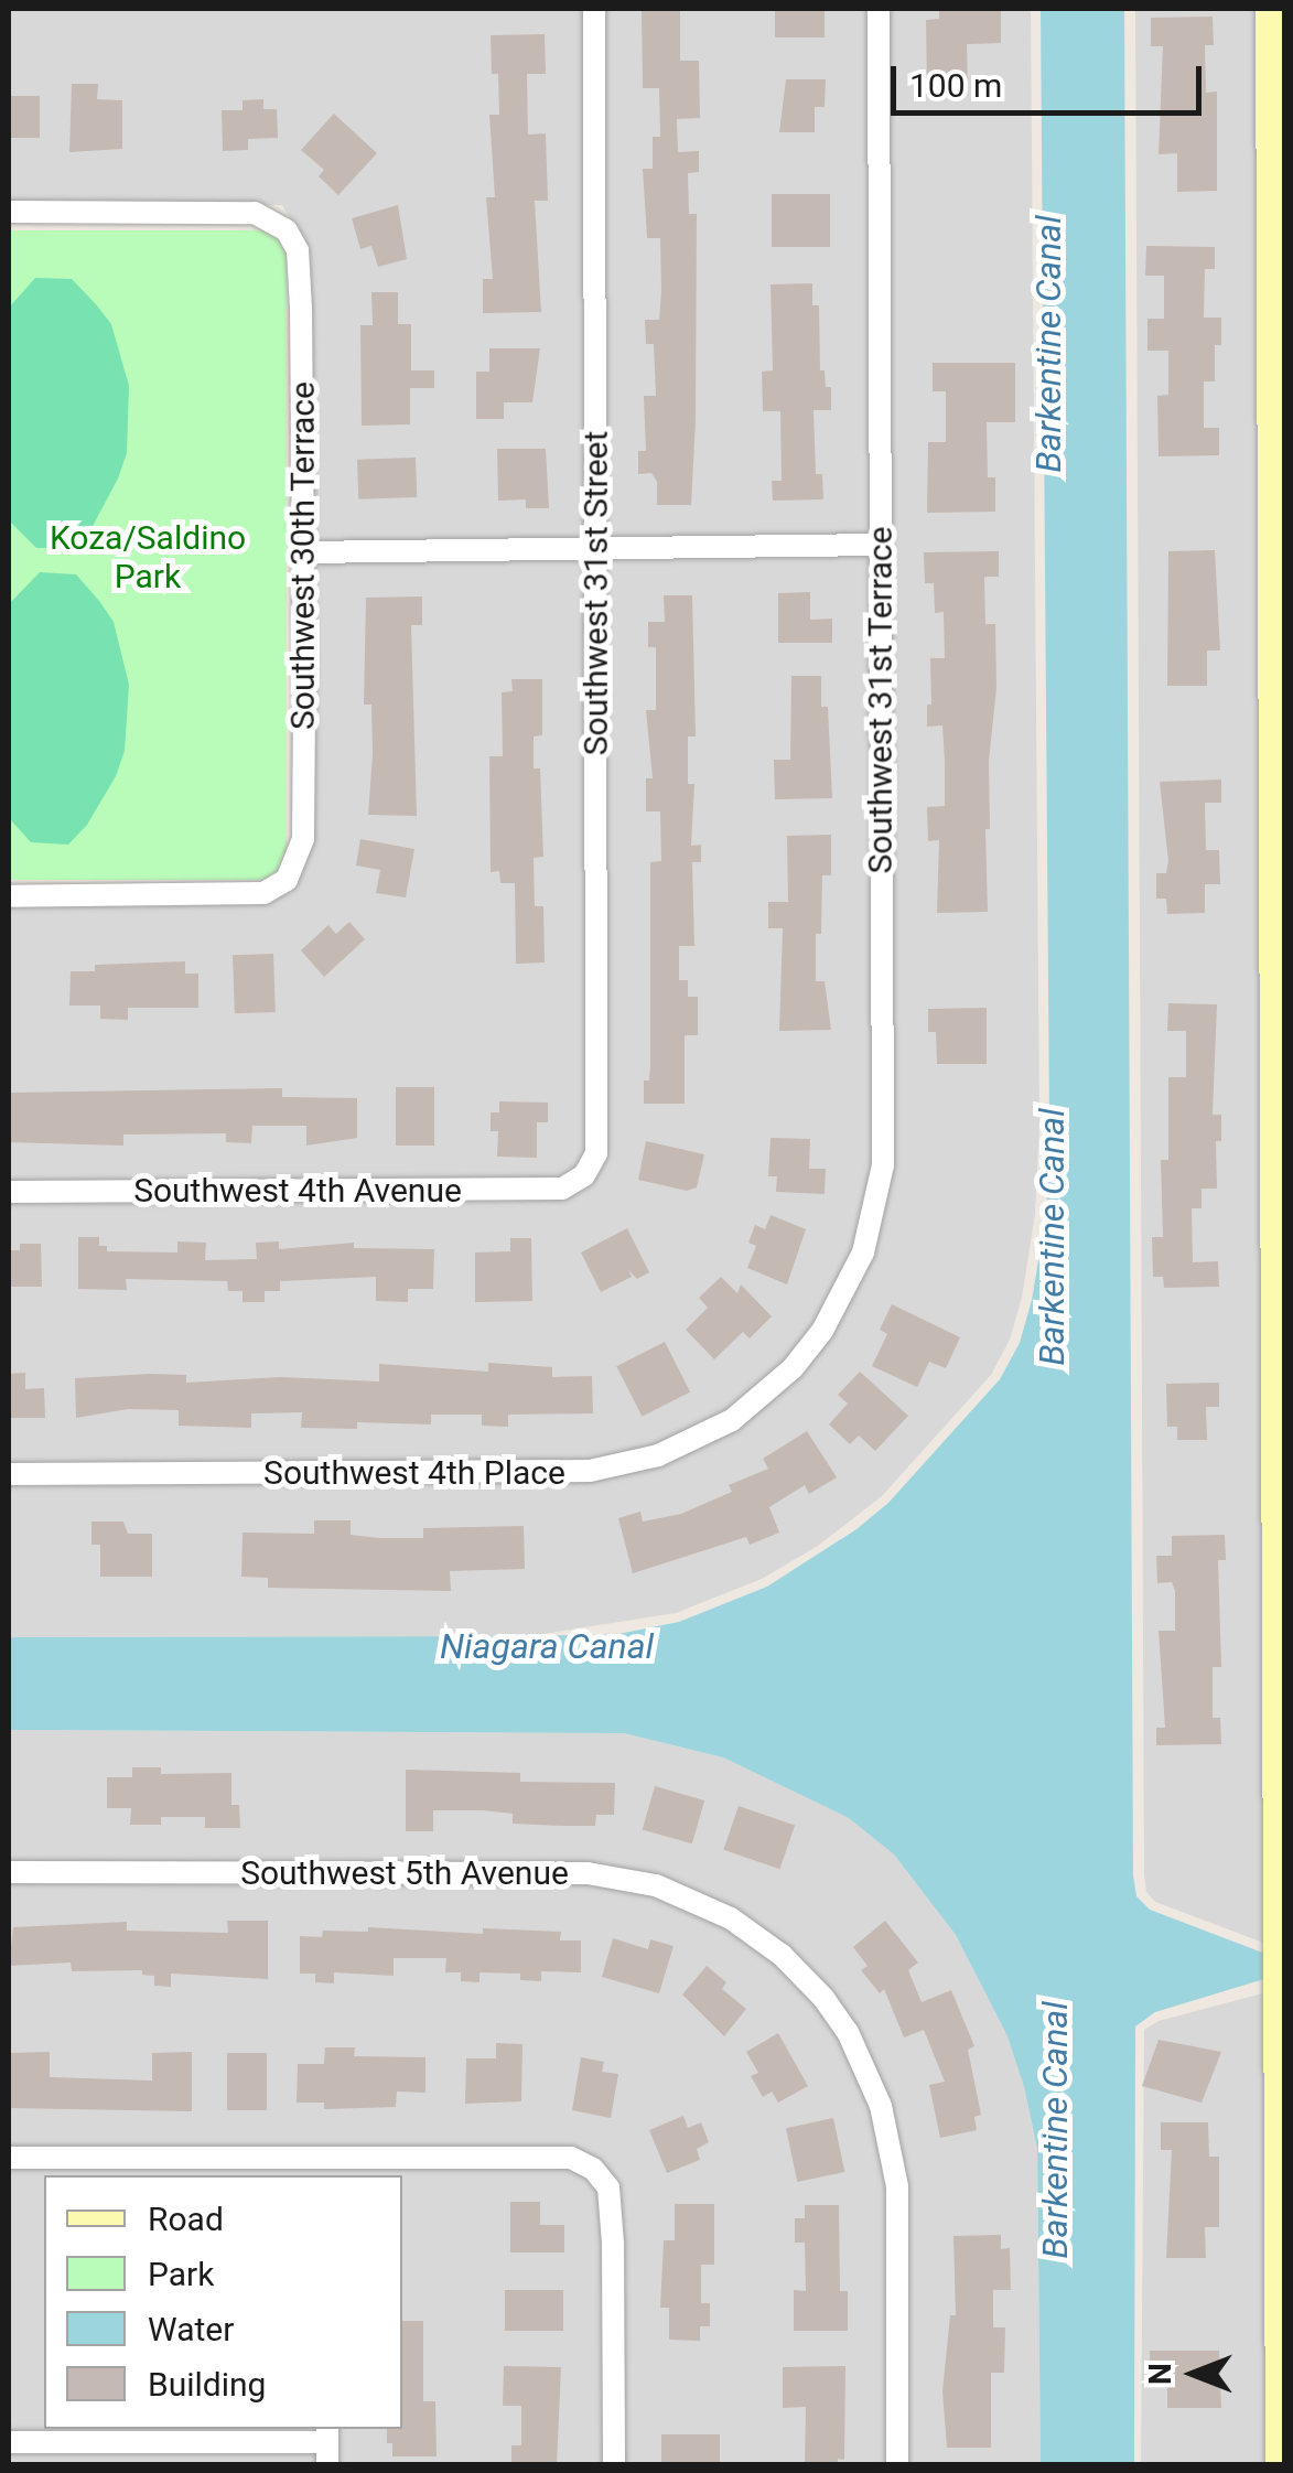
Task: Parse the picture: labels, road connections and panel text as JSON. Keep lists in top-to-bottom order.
{
  "streets": {
    "street": [
      "Southwest 30th Terrace",
      "Southwest 31st Street",
      "Southwest 31st Terrace",
      "Southwest 4th Avenue",
      "Southwest 4th Place",
      "Southwest 5th Avenue"
    ]
  },
  "crossings": [
    ["Southwest 31st Street", "Southwest 4th Avenue"],
    ["Southwest 31st Terrace", "Southwest 4th Place"]
  ],
  "water": ["Barkentine Canal", "Niagara Canal"],
  "parks": ["Koza/Saldino Park"],
  "legend": [
    "Road",
    "Park",
    "Water",
    "Building"
  ],
  "scale_bar": "100 m",
  "north": "left"
}
